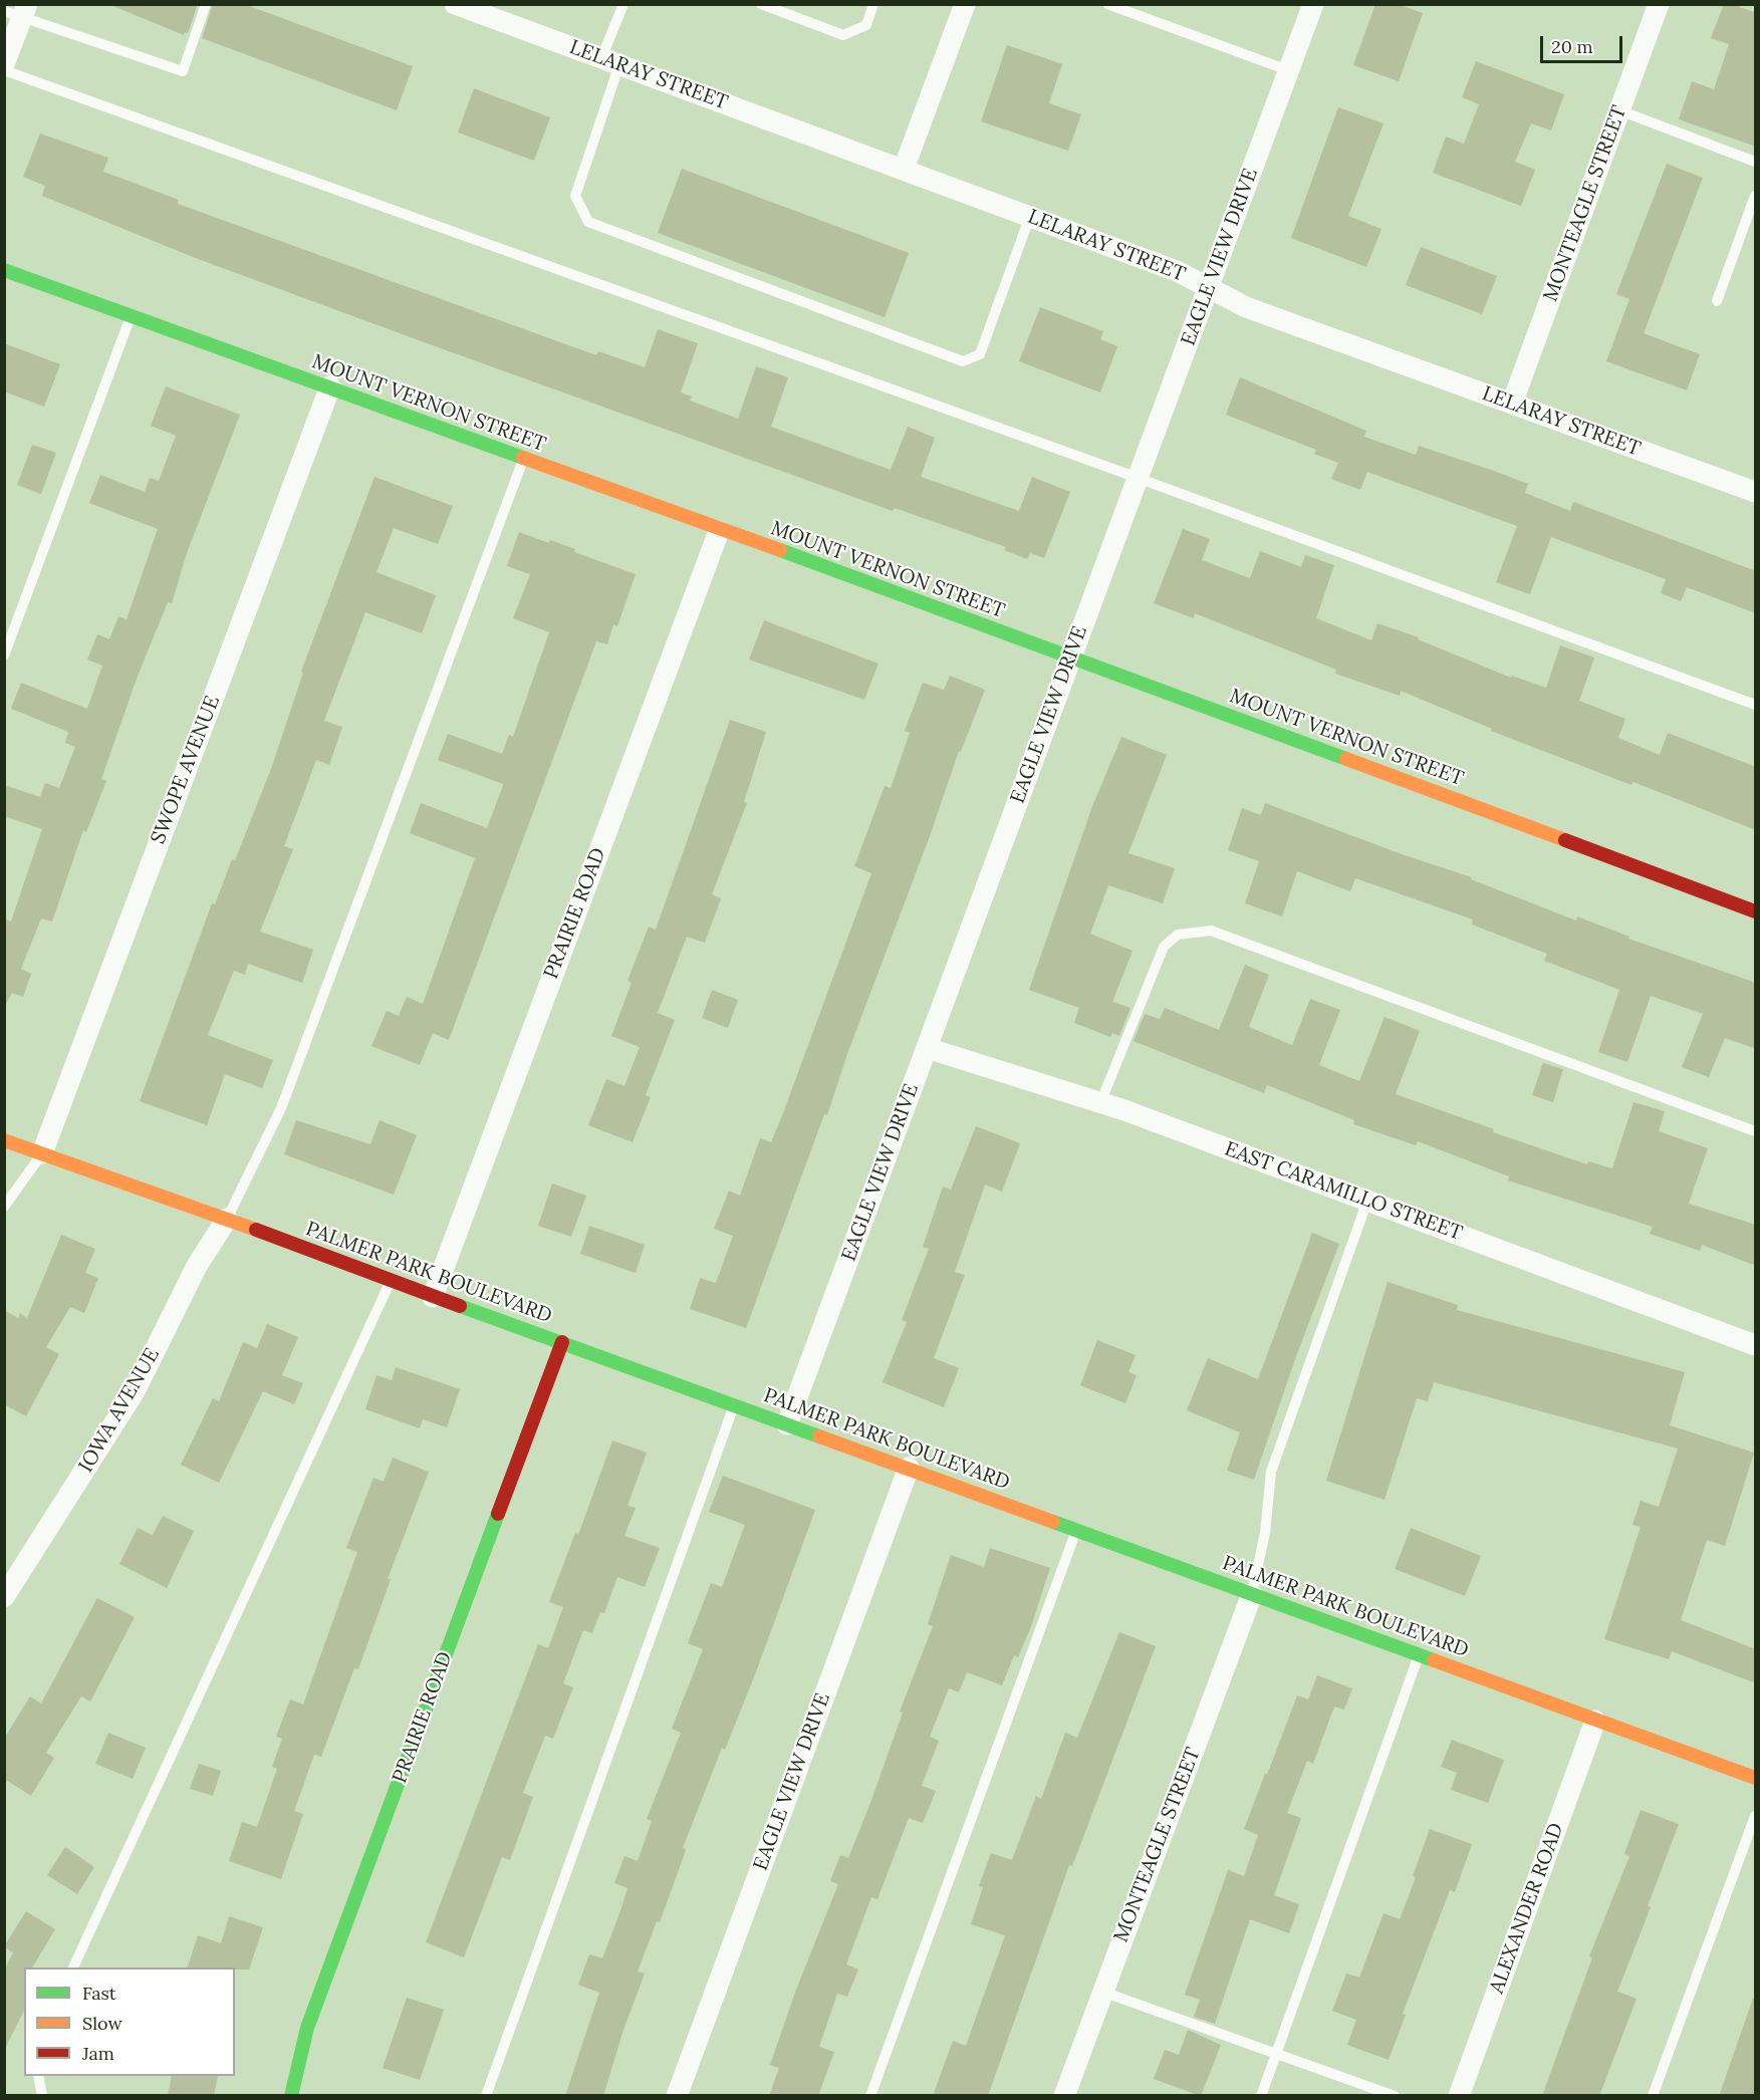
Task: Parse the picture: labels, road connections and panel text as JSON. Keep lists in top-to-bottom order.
{
  "streets": {
    "street": [
      "LELARAY STREET",
      "MONTEAGLE STREET",
      "EAGLE VIEW DRIVE",
      "MOUNT VERNON STREET",
      "SWOPE AVENUE",
      "PRAIRIE ROAD",
      "EAST CARAMILLO STREET",
      "PALMER PARK BOULEVARD",
      "IOWA AVENUE",
      "ALEXANDER ROAD"
    ]
  },
  "crossings": [
    ["LELARAY STREET", "MONTEAGLE STREET"],
    ["LELARAY STREET", "EAGLE VIEW DRIVE"],
    ["MONTEAGLE STREET", "PALMER PARK BOULEVARD"],
    ["EAGLE VIEW DRIVE", "MOUNT VERNON STREET"],
    ["EAGLE VIEW DRIVE", "EAST CARAMILLO STREET"],
    ["EAGLE VIEW DRIVE", "PALMER PARK BOULEVARD"],
    ["MOUNT VERNON STREET", "SWOPE AVENUE"],
    ["MOUNT VERNON STREET", "PRAIRIE ROAD"],
    ["SWOPE AVENUE", "PALMER PARK BOULEVARD"],
    ["PRAIRIE ROAD", "PALMER PARK BOULEVARD"],
    ["PALMER PARK BOULEVARD", "IOWA AVENUE"],
    ["PALMER PARK BOULEVARD", "ALEXANDER ROAD"]
  ],
  "legend": ["Fast", "Slow", "Jam"],
  "scale_bar": "20 m"
}
